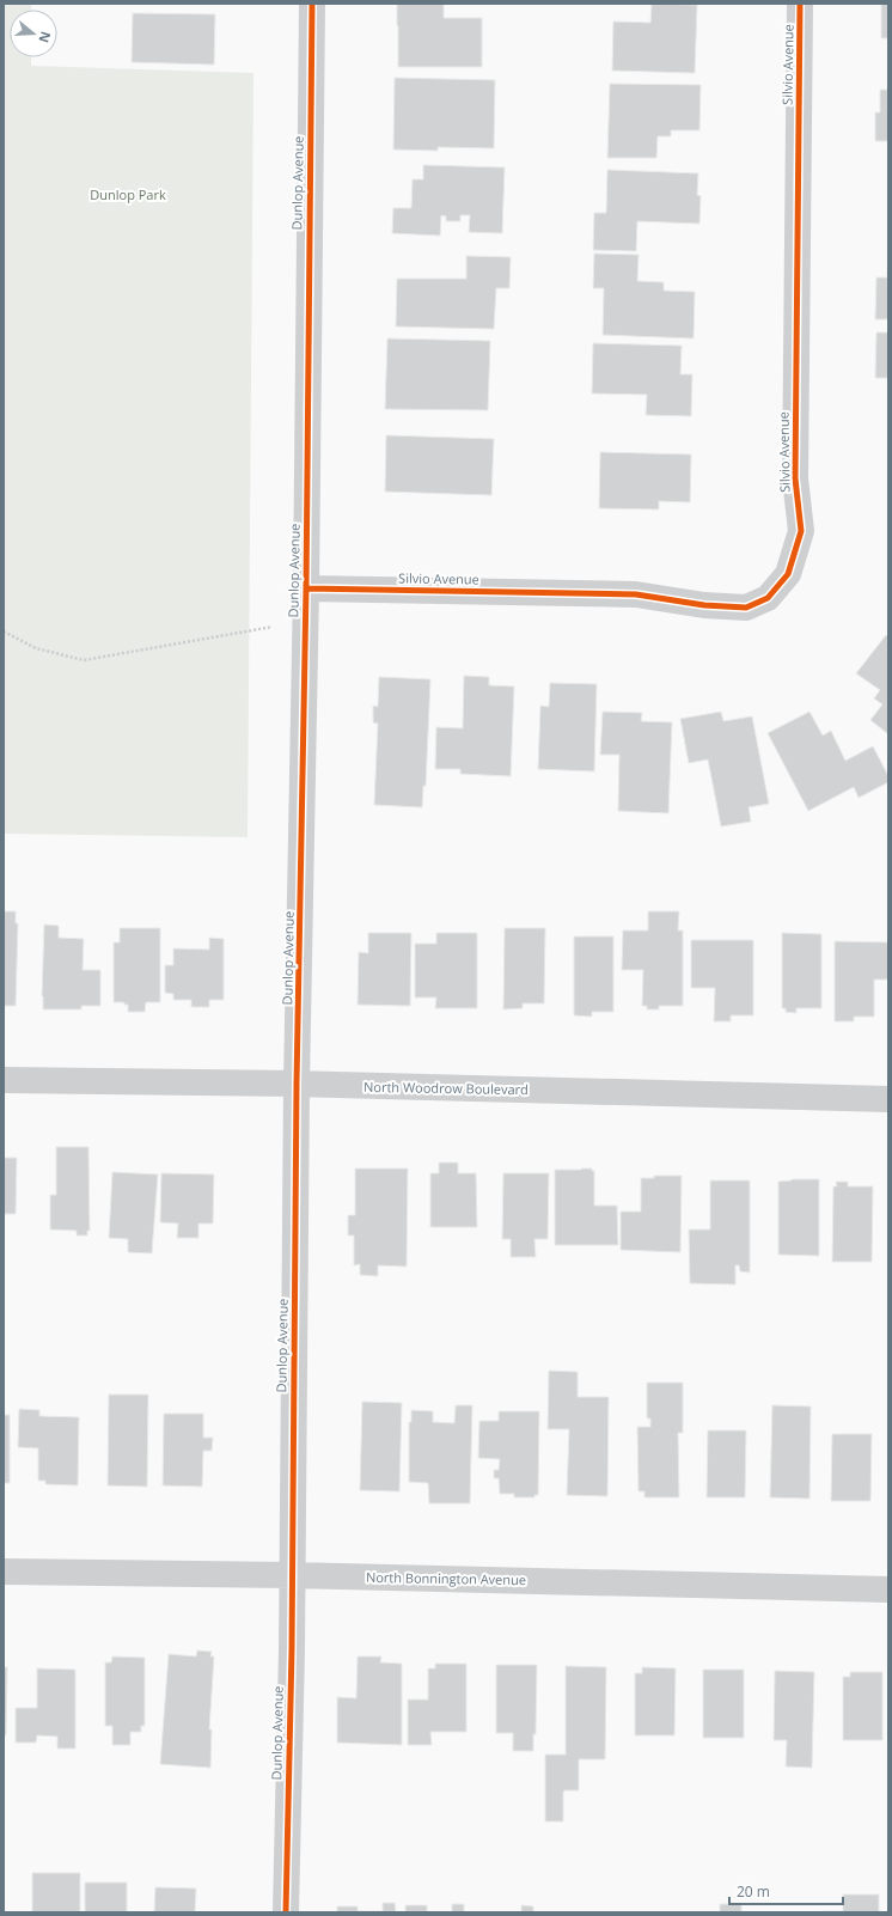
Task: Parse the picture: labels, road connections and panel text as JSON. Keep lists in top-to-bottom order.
{
  "streets": {
    "street": [
      "Silvio Avenue",
      "Dunlop Avenue",
      "North Woodrow Boulevard",
      "North Bonnington Avenue"
    ]
  },
  "crossings": [
    ["Silvio Avenue", "Dunlop Avenue"],
    ["Dunlop Avenue", "North Woodrow Boulevard"],
    ["Dunlop Avenue", "North Bonnington Avenue"]
  ],
  "parks": ["Dunlop Park"],
  "scale_bar": "20 m",
  "north": "right"
}
